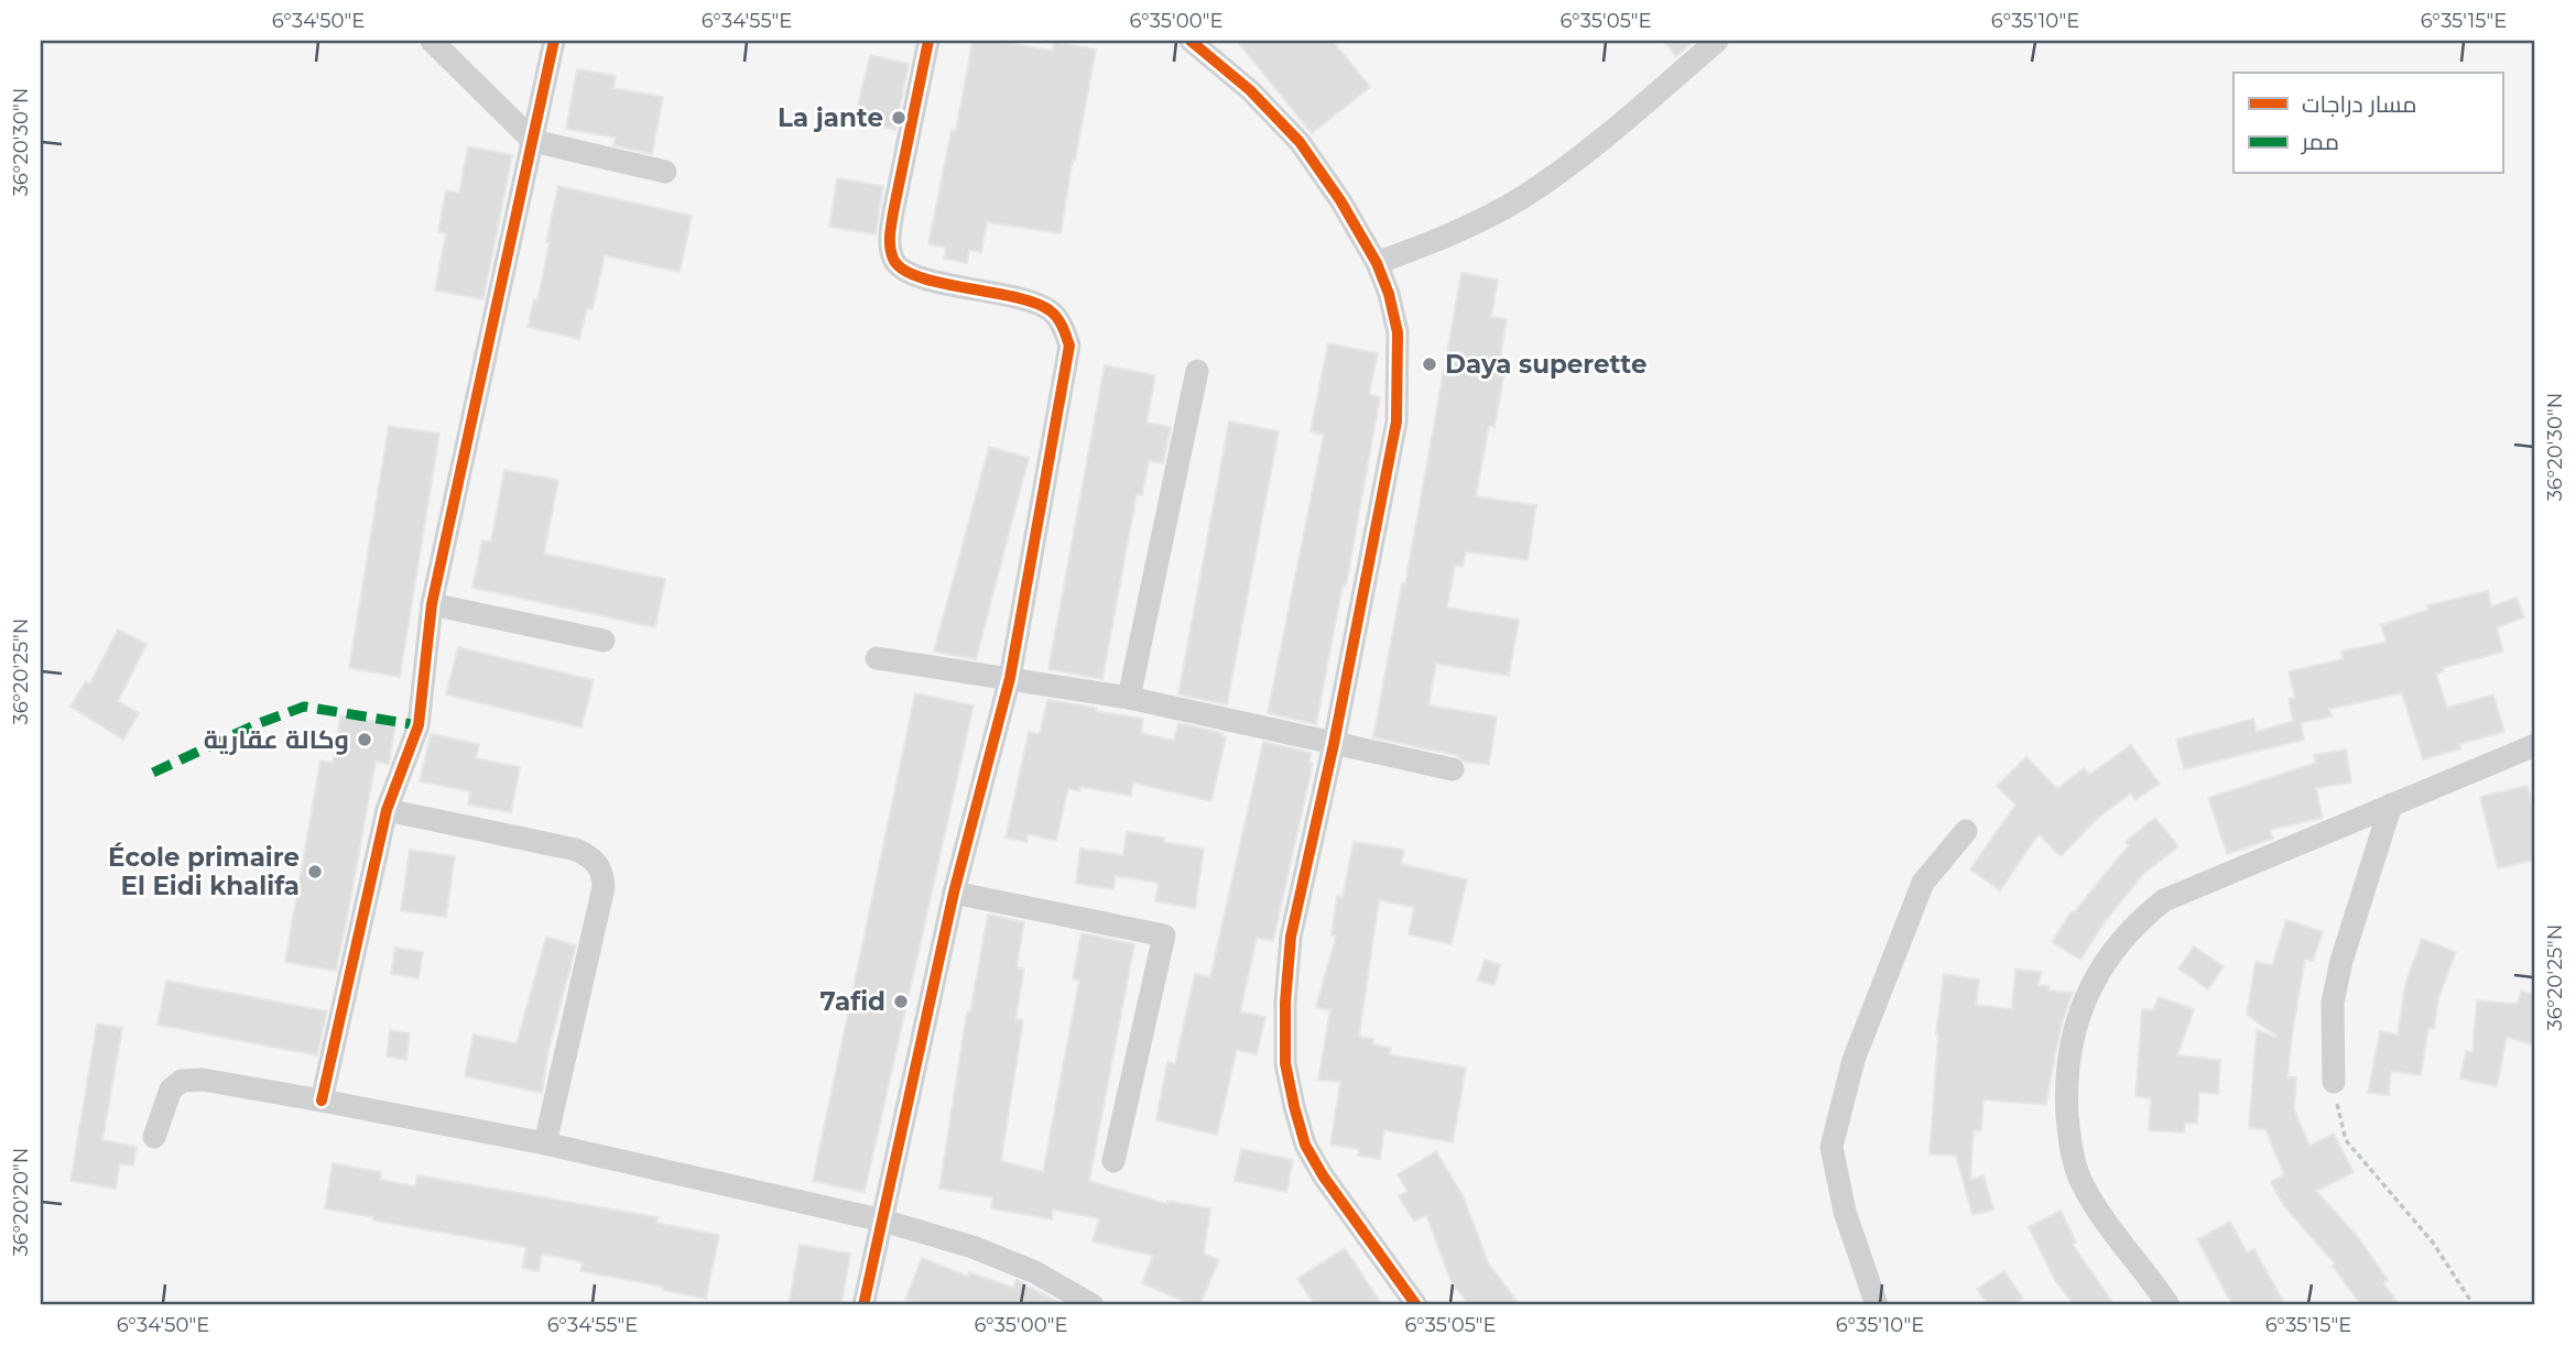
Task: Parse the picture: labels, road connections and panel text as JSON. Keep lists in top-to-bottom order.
{
  "places": [
    "La jante",
    "Daya superette",
    "وكالة عقارية",
    "École primaire El Eidi khalifa",
    "7afid"
  ],
  "legend": ["مسار دراجات", "ممر"],
  "coordinates": [
    "6°34'50\"E",
    "6°34'55\"E",
    "6°35'00\"E",
    "6°35'05\"E",
    "6°35'10\"E",
    "6°35'15\"E",
    "36°20'30\"N",
    "36°20'25\"N",
    "36°20'20\"N"
  ]
}
